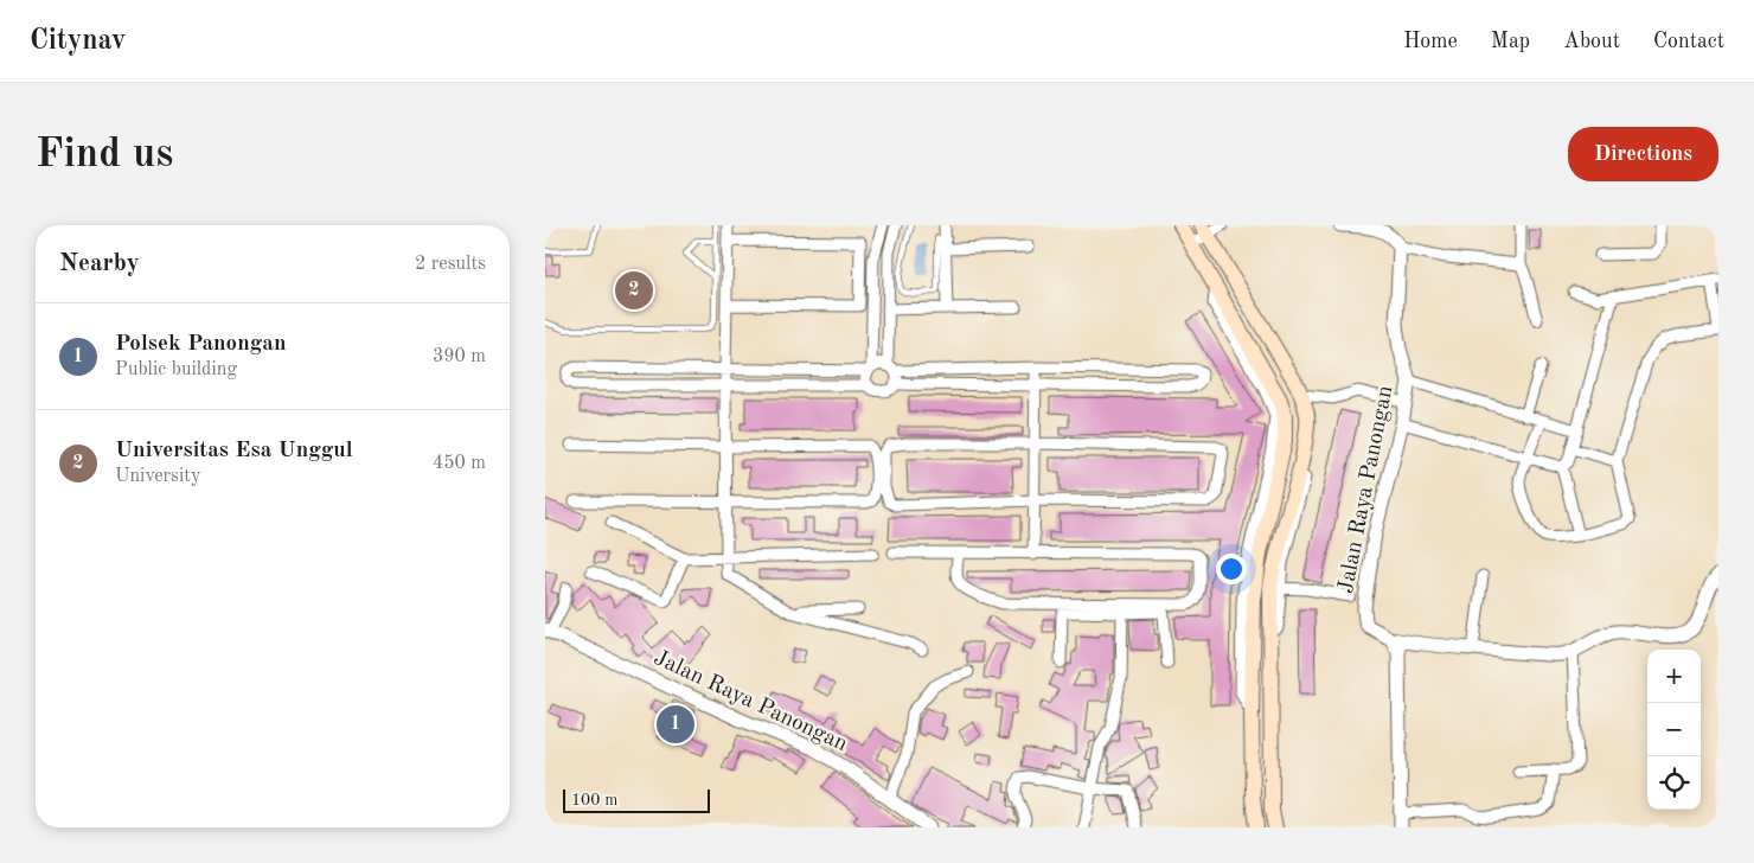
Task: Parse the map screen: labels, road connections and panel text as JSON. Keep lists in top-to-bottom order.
{
  "streets": {
    "street": ["Jalan Raya Panongan"]
  },
  "scale_bar": "100 m",
  "page": {
    "header": "Citynav",
    "nav": [
      "Home",
      "Map",
      "About",
      "Contact"
    ],
    "buttons": "Directions",
    "title": "Find us",
    "heading": ["Nearby", "2 results"],
    "pins": ["2", "1"],
    "list": [
      {
        "mark": "1",
        "name": "Polsek Panongan",
        "note": "Public building",
        "value": "390 m"
      },
      {
        "mark": "2",
        "name": "Universitas Esa Unggul",
        "note": "University",
        "value": "450 m"
      }
    ],
    "map_buttons": ["+", "−"],
    "scale": "100 m"
  }
}
